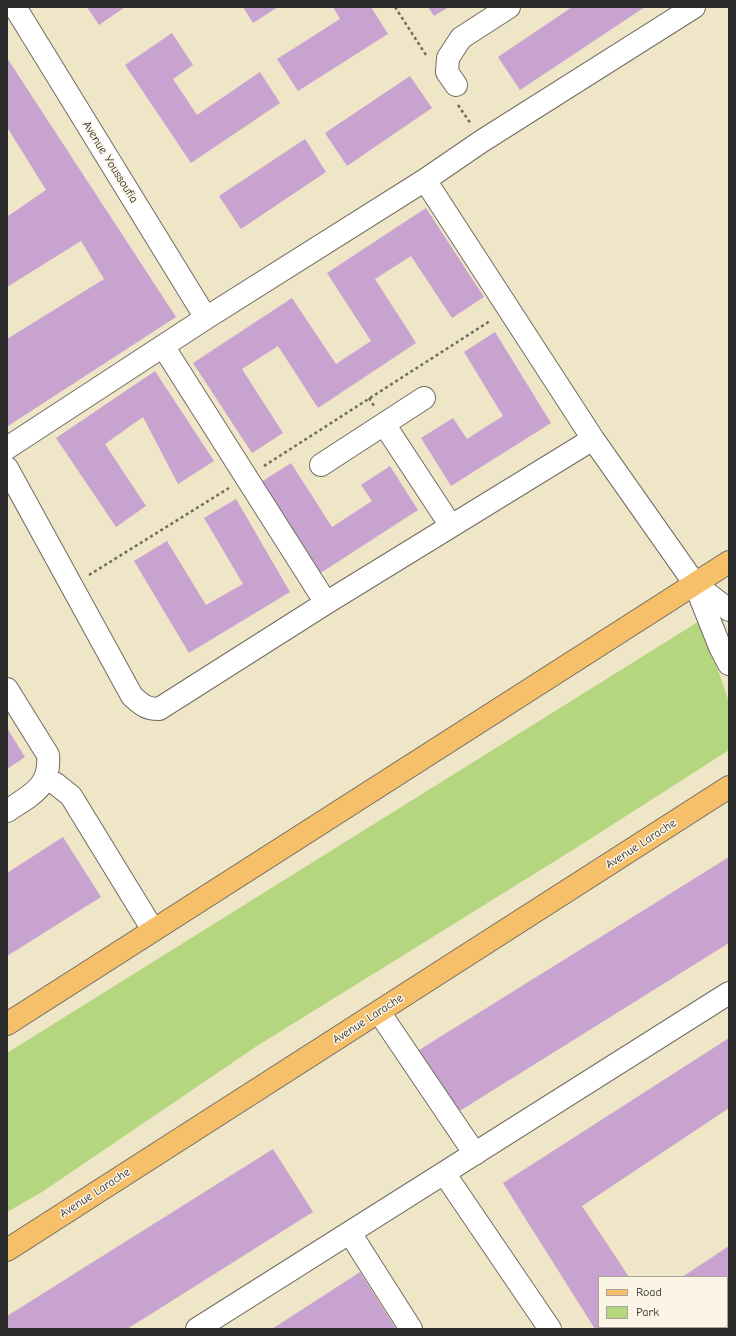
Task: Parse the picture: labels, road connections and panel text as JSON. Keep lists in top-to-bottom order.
{
  "streets": {
    "main road": ["Avenue Larache"],
    "street": ["Avenue Youssoufia"]
  },
  "legend": ["Road", "Park"]
}
